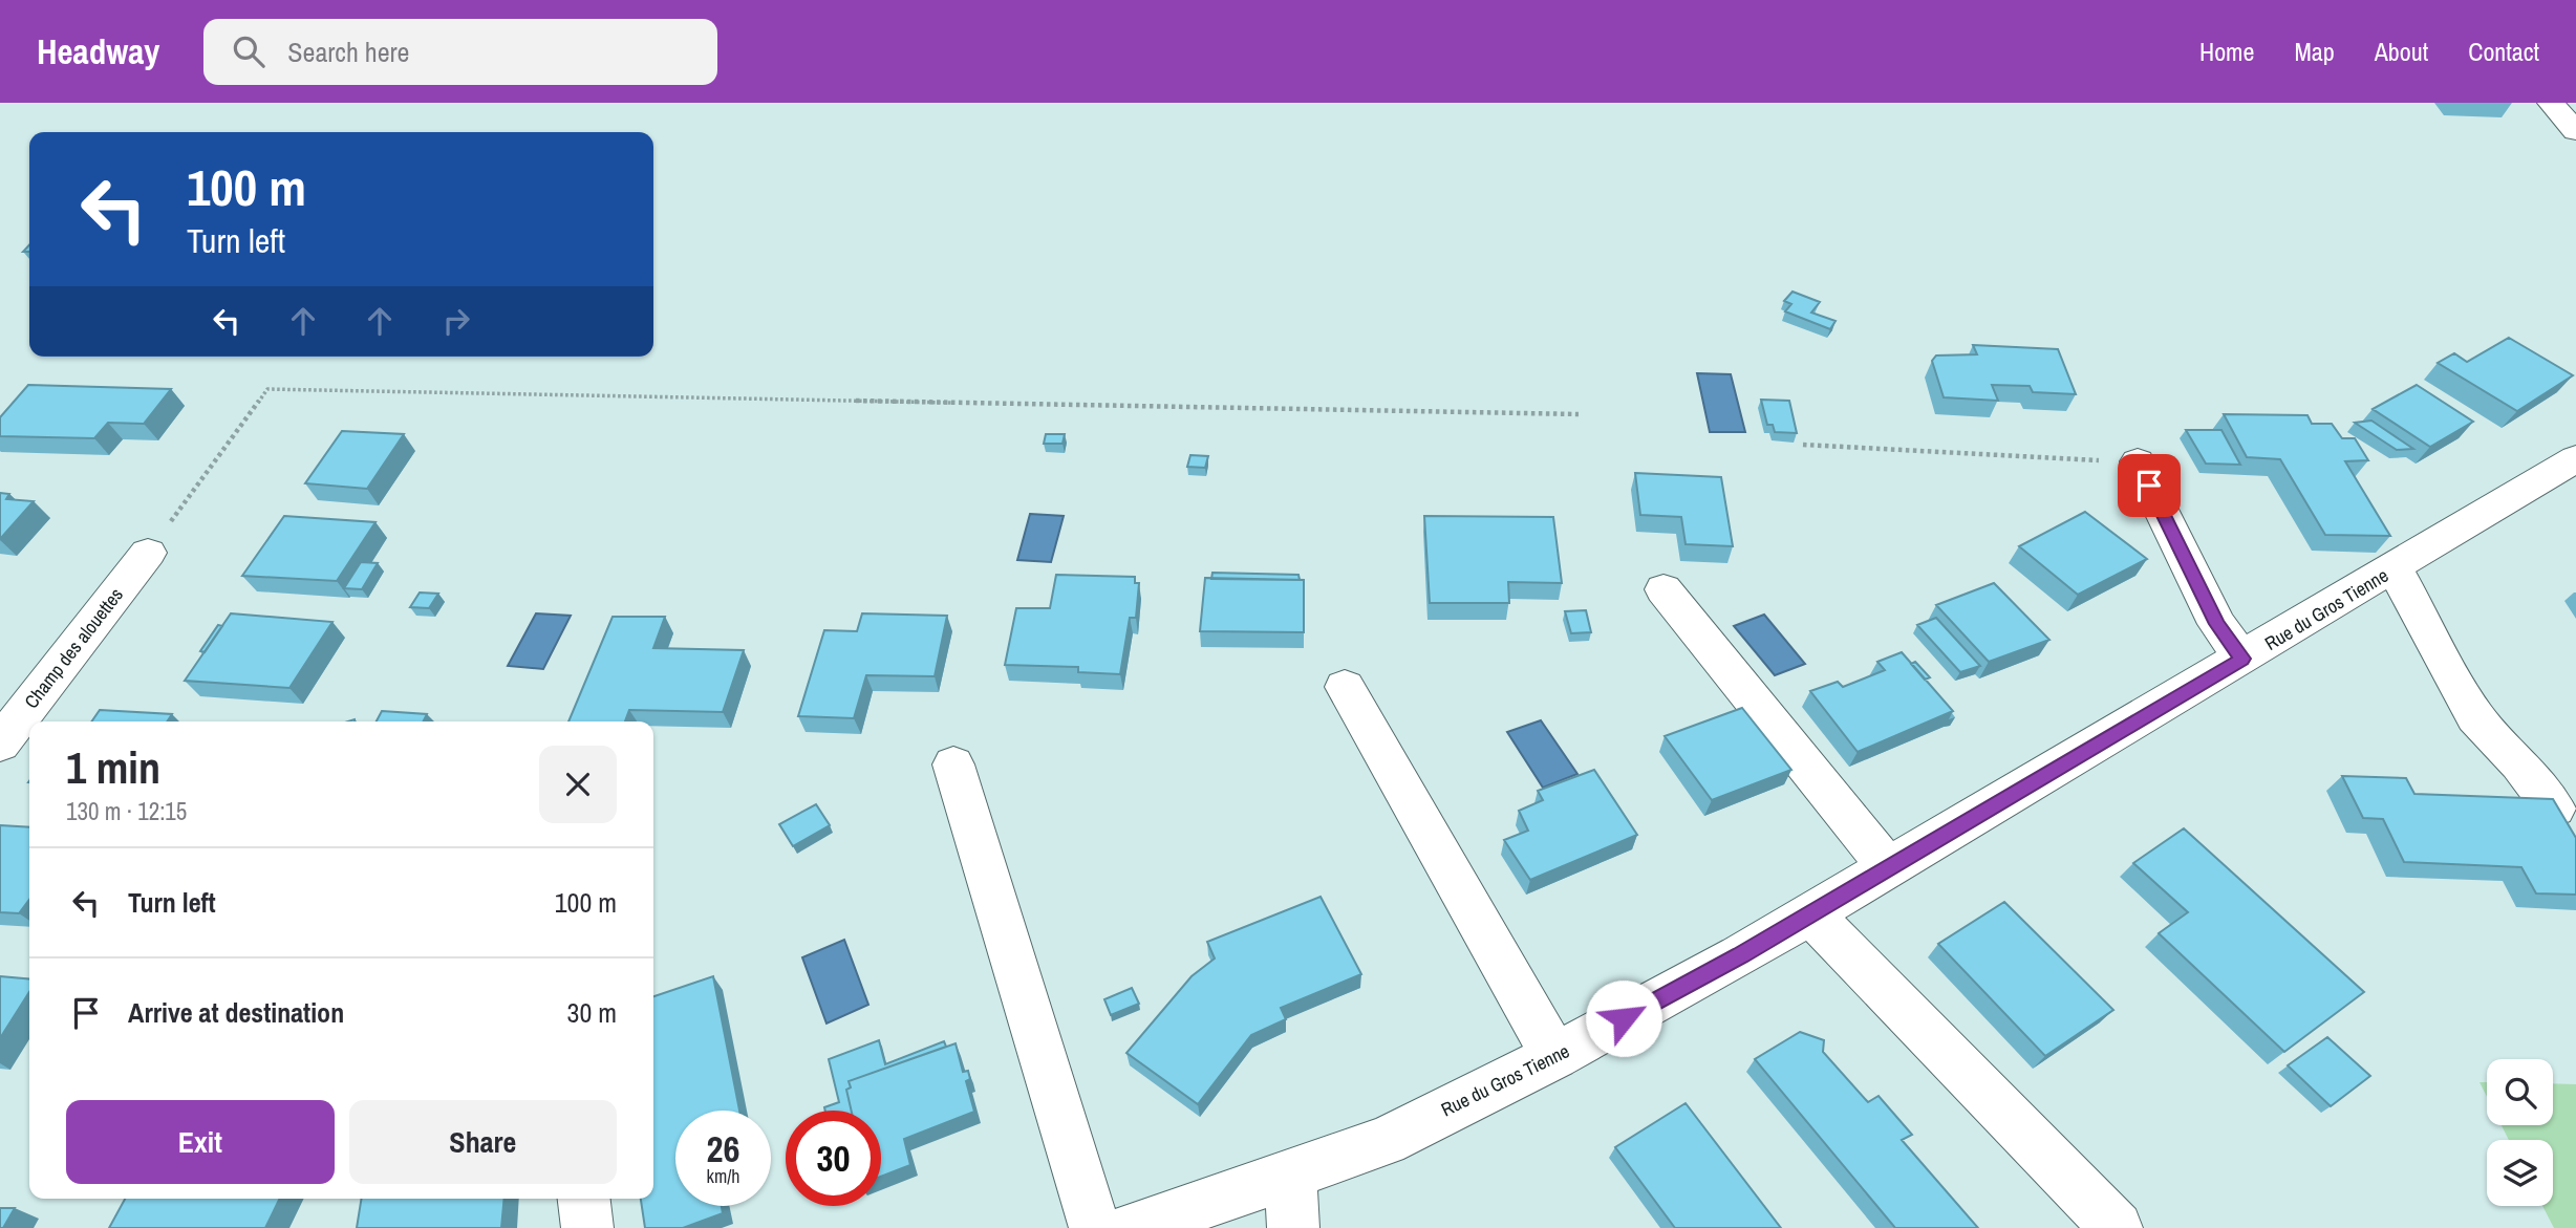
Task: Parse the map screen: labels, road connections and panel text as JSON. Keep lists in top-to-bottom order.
{
  "streets": {
    "street": ["Rue du Gros Tienne", "Champ des alouettes"]
  },
  "page": {
    "header": "Headway",
    "search": "Search here",
    "nav": [
      "Home",
      "Map",
      "About",
      "Contact"
    ],
    "turn": ["100 m", "Turn left"],
    "heading": ["1 min", "130 m · 12:15"],
    "list": [
      {
        "name": "Turn left",
        "value": "100 m"
      },
      {
        "name": "Arrive at destination",
        "value": "30 m"
      }
    ],
    "buttons": ["Exit", "Share"],
    "speed": "26 km/h",
    "limit": "30"
  }
}
